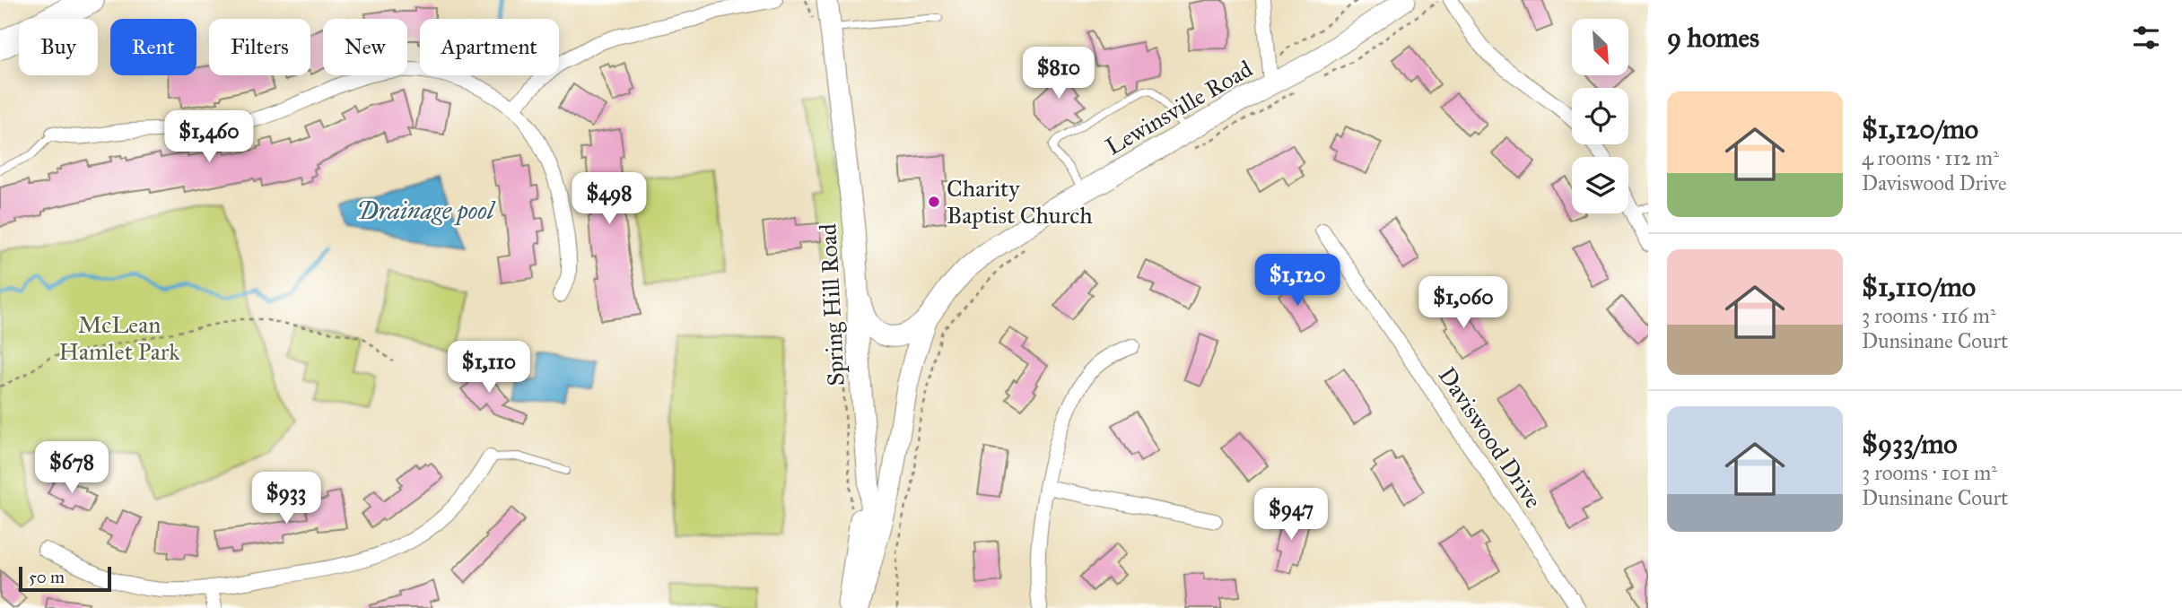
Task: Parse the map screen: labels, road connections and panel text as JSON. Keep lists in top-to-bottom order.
{
  "streets": {
    "main road": ["Lewinsville Road", "Spring Hill Road"],
    "street": ["Daviswood Drive"]
  },
  "crossings": [
    ["Lewinsville Road", "Spring Hill Road"]
  ],
  "water": ["Drainage pool"],
  "parks": ["McLean Hamlet Park"],
  "places": ["Charity Baptist Church"],
  "scale_bar": "50 m",
  "north": "bottom right",
  "page": {
    "heading": "9 homes",
    "chip": [
      "Buy",
      "Rent",
      "Filters",
      "New",
      "Apartment"
    ],
    "price": [
      "$810",
      "$1,460",
      "$498",
      "$1,120",
      "$1,060",
      "$1,110",
      "$678",
      "$933",
      "$947"
    ],
    "list": [
      {
        "name": "$1,120/mo",
        "note": "4 rooms · 112 m² · Daviswood Drive"
      },
      {
        "name": "$1,110/mo",
        "note": "3 rooms · 116 m² · Dunsinane Court"
      },
      {
        "name": "$933/mo",
        "note": "3 rooms · 101 m² · Dunsinane Court"
      }
    ],
    "scale": "50 m"
  }
}
